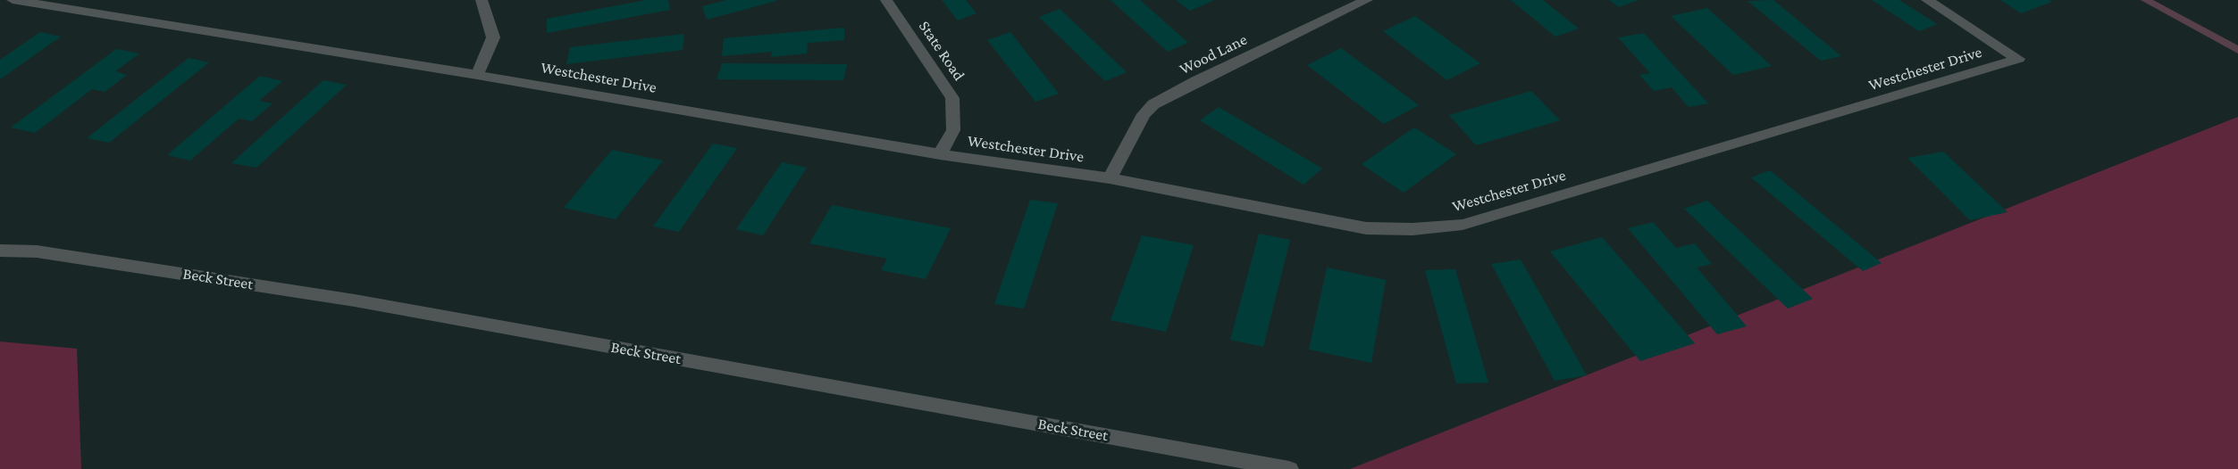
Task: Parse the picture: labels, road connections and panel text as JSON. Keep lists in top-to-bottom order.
{
  "streets": {
    "street": [
      "State Road",
      "Wood Lane",
      "Westchester Drive",
      "Beck Street"
    ]
  },
  "crossings": [
    ["State Road", "Westchester Drive"],
    ["Wood Lane", "Westchester Drive"]
  ]
}
